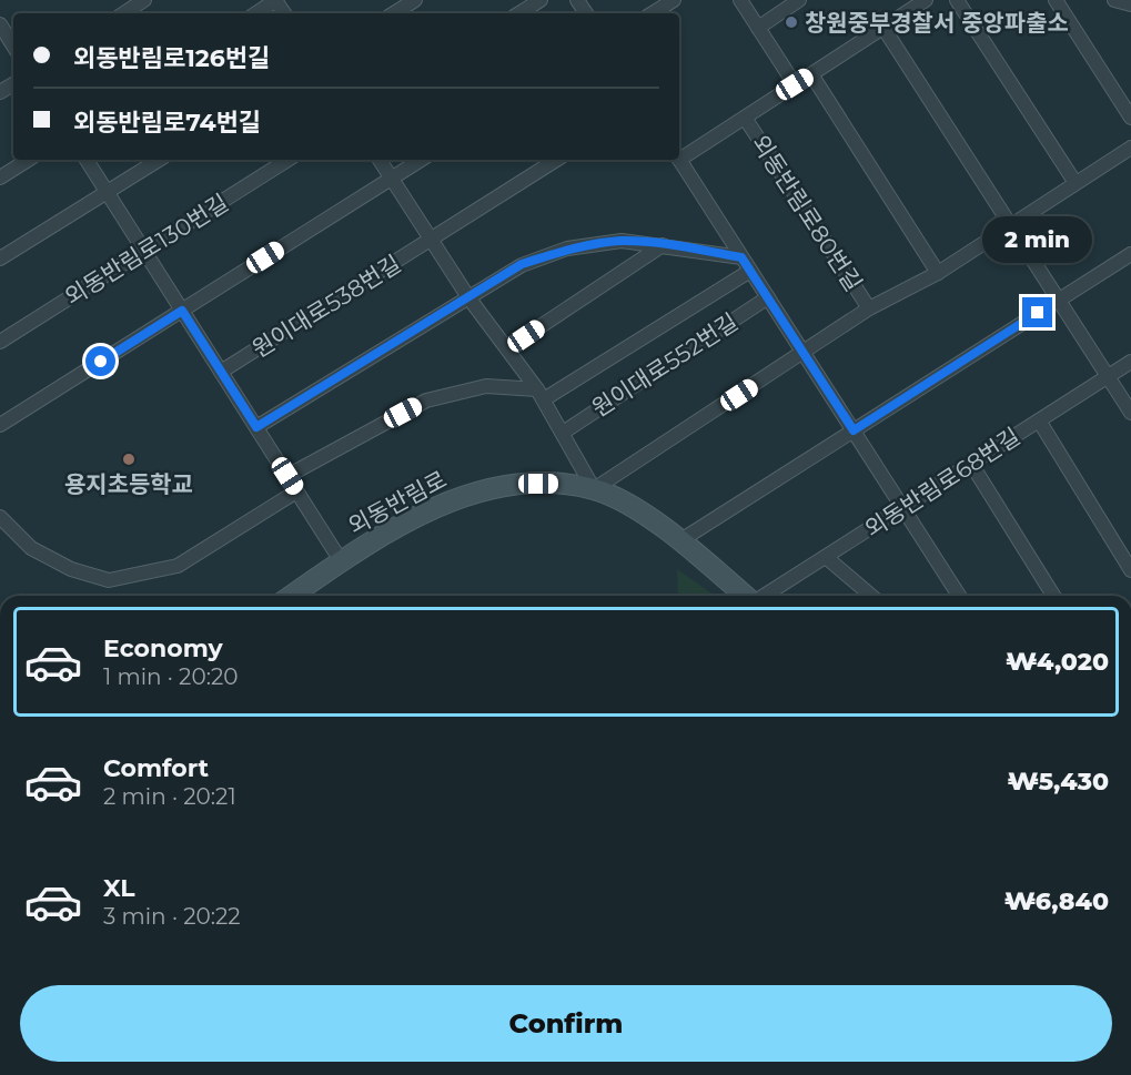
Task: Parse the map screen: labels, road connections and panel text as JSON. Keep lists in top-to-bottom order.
{
  "streets": {
    "main road": ["외동반림로"],
    "street": [
      "외동반림로80번길",
      "외동반림로130번길",
      "원이대로538번길",
      "원이대로552번길",
      "외동반림로68번길"
    ]
  },
  "crossings": [
    ["외동반림로80번길", "외동반림로"]
  ],
  "places": ["창원중부경찰서 중앙파출소", "용지초등학교"],
  "page": {
    "banner": ["외동반림로126번길", "외동반림로74번길"],
    "bubble": "2 min",
    "list": [
      {
        "name": "Economy",
        "note": "1 min · 20:20",
        "value": "₩4,020"
      },
      {
        "name": "Comfort",
        "note": "2 min · 20:21",
        "value": "₩5,430"
      },
      {
        "name": "XL",
        "note": "3 min · 20:22",
        "value": "₩6,840"
      }
    ],
    "buttons": "Confirm"
  }
}
